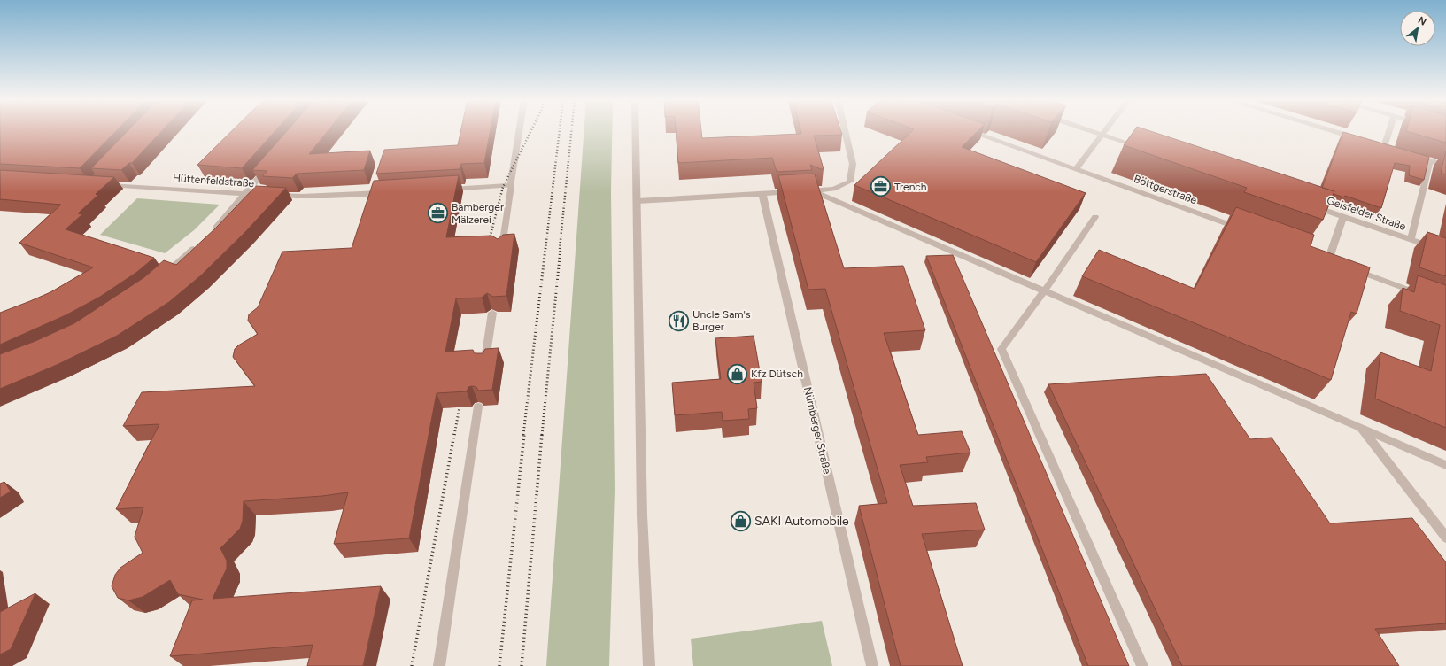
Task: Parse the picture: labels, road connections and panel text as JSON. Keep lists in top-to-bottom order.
{
  "streets": {
    "street": [
      "Hüttenfeldstraße",
      "Böttgerstraße",
      "Geisfelder Straße",
      "Nürnberger Straße"
    ]
  },
  "places": {
    "office": ["Trench", "Bamberger Mälzerei"],
    "restaurant": ["Uncle Sam's Burger"],
    "shop": ["Kfz Dütsch", "SAKI Automobile"]
  },
  "north": "top right"
}
